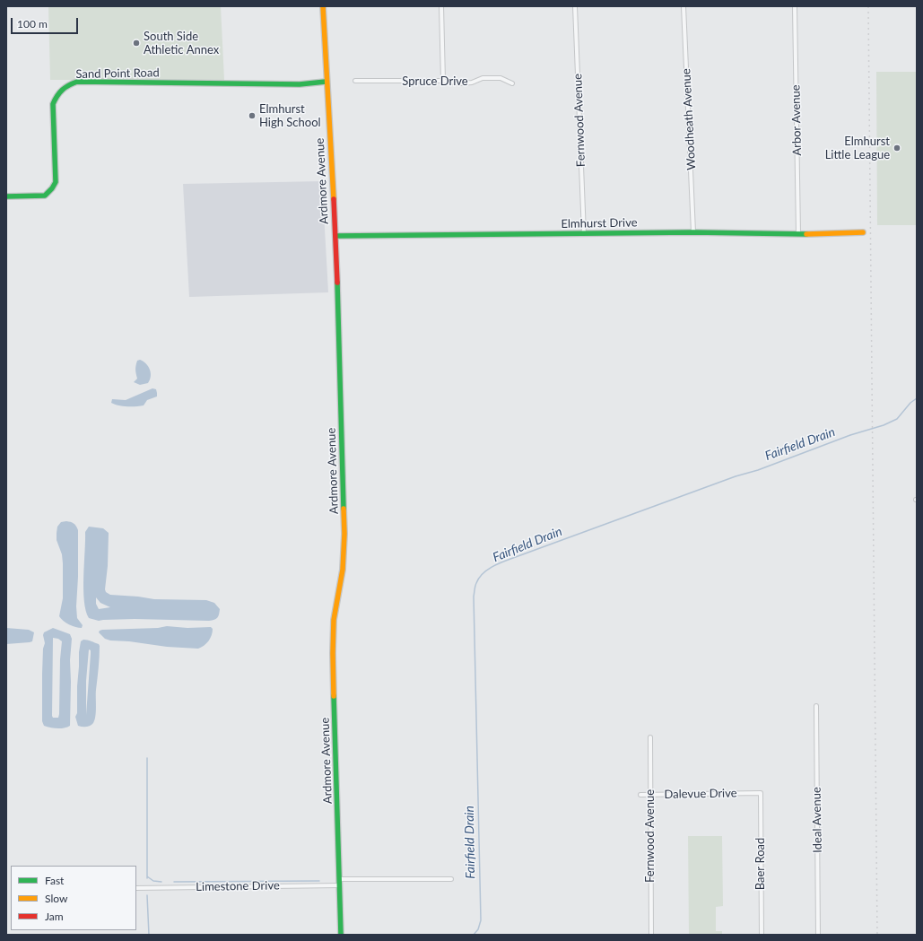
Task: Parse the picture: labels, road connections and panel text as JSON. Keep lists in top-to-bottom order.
{
  "streets": {
    "street": [
      "Sand Point Road",
      "Spruce Drive",
      "Woodheath Avenue",
      "Fernwood Avenue",
      "Arbor Avenue",
      "Ardmore Avenue",
      "Elmhurst Drive",
      "Dalevue Drive",
      "Ideal Avenue",
      "Baer Road",
      "Limestone Drive"
    ]
  },
  "crossings": [
    ["Sand Point Road", "Ardmore Avenue"],
    ["Woodheath Avenue", "Elmhurst Drive"],
    ["Fernwood Avenue", "Elmhurst Drive"],
    ["Fernwood Avenue", "Dalevue Drive"],
    ["Arbor Avenue", "Elmhurst Drive"],
    ["Ardmore Avenue", "Elmhurst Drive"],
    ["Ardmore Avenue", "Limestone Drive"],
    ["Dalevue Drive", "Baer Road"]
  ],
  "water": ["Fairfield Drain"],
  "places": ["South Side Athletic Annex", "Elmhurst High School", "Elmhurst Little League"],
  "legend": ["Fast", "Slow", "Jam"],
  "scale_bar": "100 m"
}
